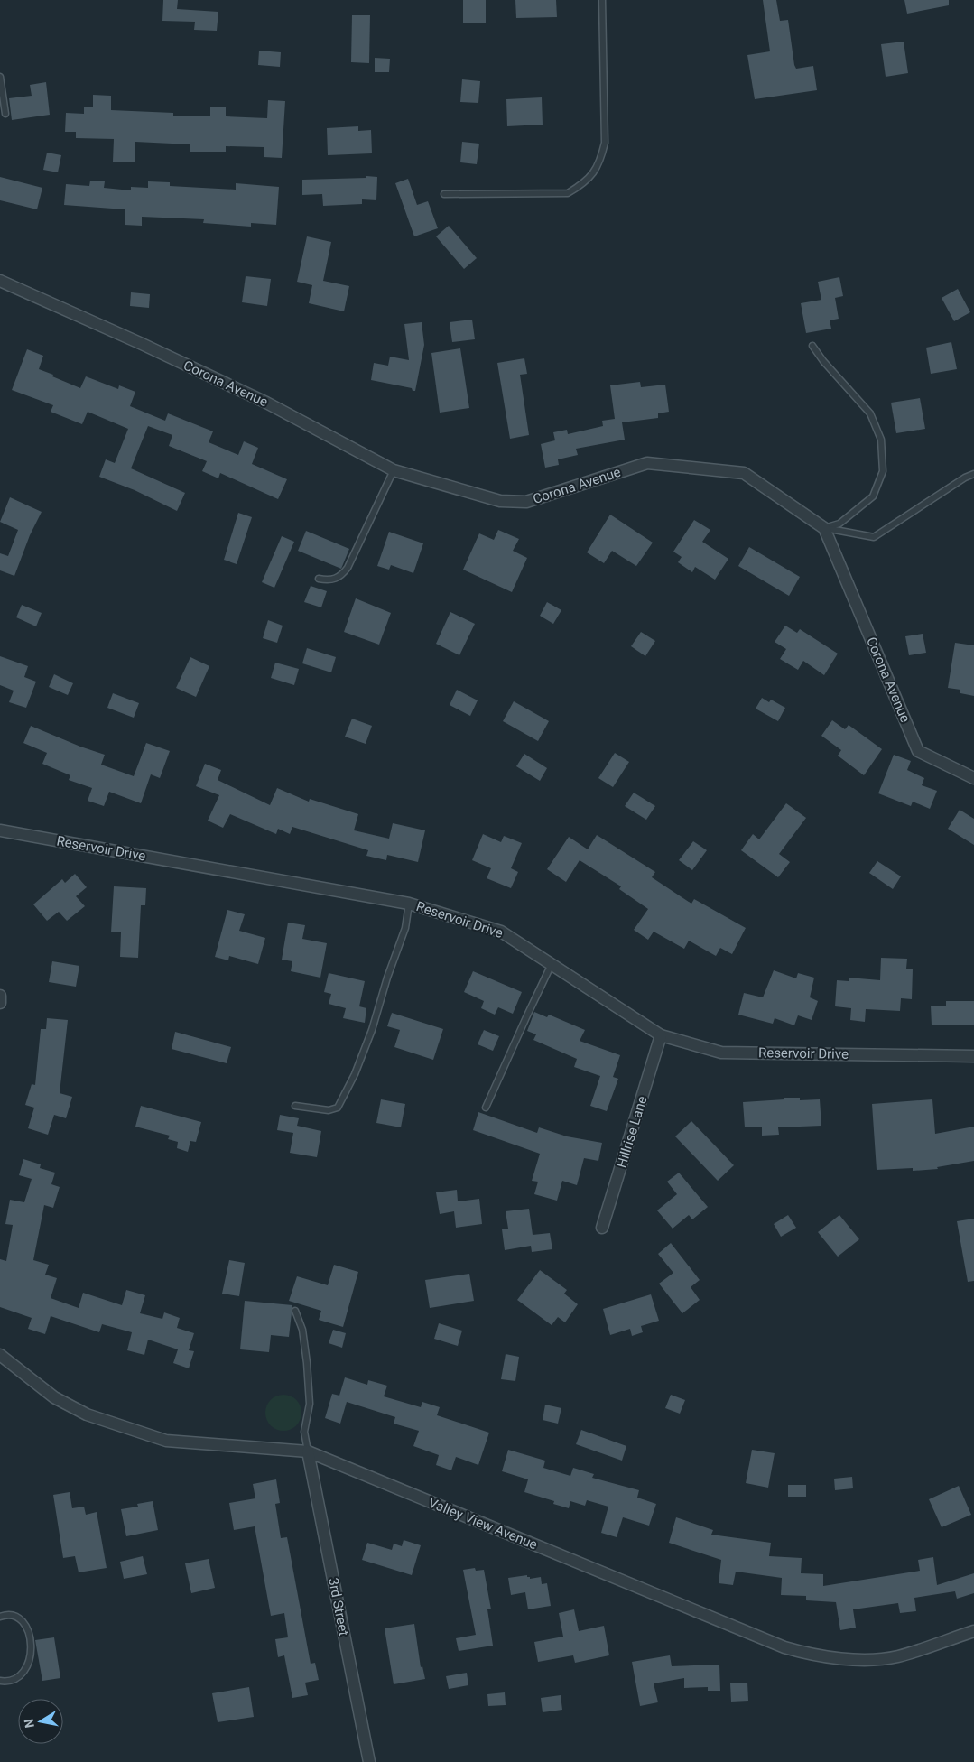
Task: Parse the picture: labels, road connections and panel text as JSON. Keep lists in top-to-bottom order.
{
  "streets": {
    "street": [
      "Corona Avenue",
      "Reservoir Drive",
      "Hillrise Lane",
      "Valley View Avenue",
      "3rd Street"
    ]
  },
  "crossings": [
    ["Reservoir Drive", "Hillrise Lane"],
    ["Valley View Avenue", "3rd Street"]
  ],
  "north": "left"
}
